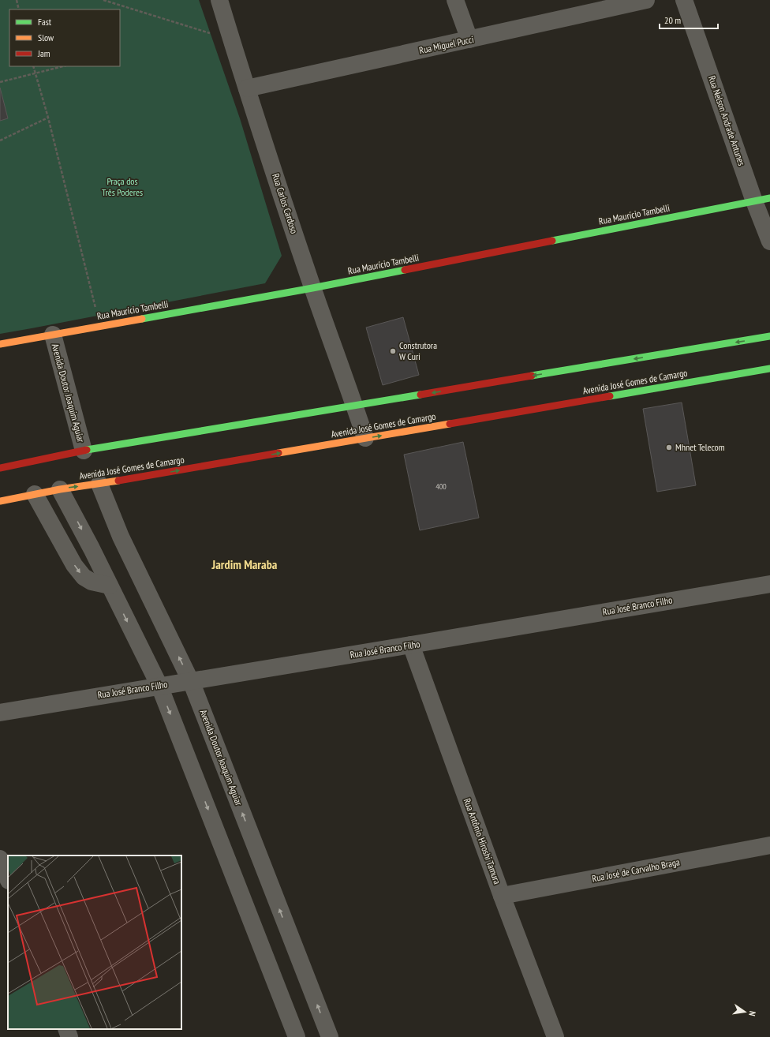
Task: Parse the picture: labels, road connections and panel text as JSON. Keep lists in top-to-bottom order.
{
  "streets": {
    "main road": ["Rua Maurício Tambelli", "Avenida José Gomes de Camargo"],
    "street": [
      "Rua Miguel Pucci",
      "Rua Nelson Andrade Antunes",
      "Rua Carlos Cardoso",
      "Avenida Doutor Joaquim Aguiar",
      "Rua José Branco Filho",
      "Rua Antônio Hiroshi Tamura",
      "Rua José de Carvalho Braga"
    ]
  },
  "crossings": [
    ["Rua Miguel Pucci", "Rua Carlos Cardoso"],
    ["Rua Nelson Andrade Antunes", "Rua Maurício Tambelli"],
    ["Rua Carlos Cardoso", "Rua Maurício Tambelli"],
    ["Rua Carlos Cardoso", "Avenida José Gomes de Camargo"],
    ["Rua Maurício Tambelli", "Avenida Doutor Joaquim Aguiar"],
    ["Avenida José Gomes de Camargo", "Avenida Doutor Joaquim Aguiar"],
    ["Avenida Doutor Joaquim Aguiar", "Rua José Branco Filho"],
    ["Rua José Branco Filho", "Rua Antônio Hiroshi Tamura"],
    ["Rua Antônio Hiroshi Tamura", "Rua José de Carvalho Braga"]
  ],
  "districts": ["Jardim Maraba"],
  "parks": ["Praça dos Três Poderes"],
  "places": ["Construtora W Curi", "Mhnet Telecom"],
  "house_numbers": ["400"],
  "legend": ["Fast", "Slow", "Jam"],
  "scale_bar": "20 m",
  "north": "right"
}
